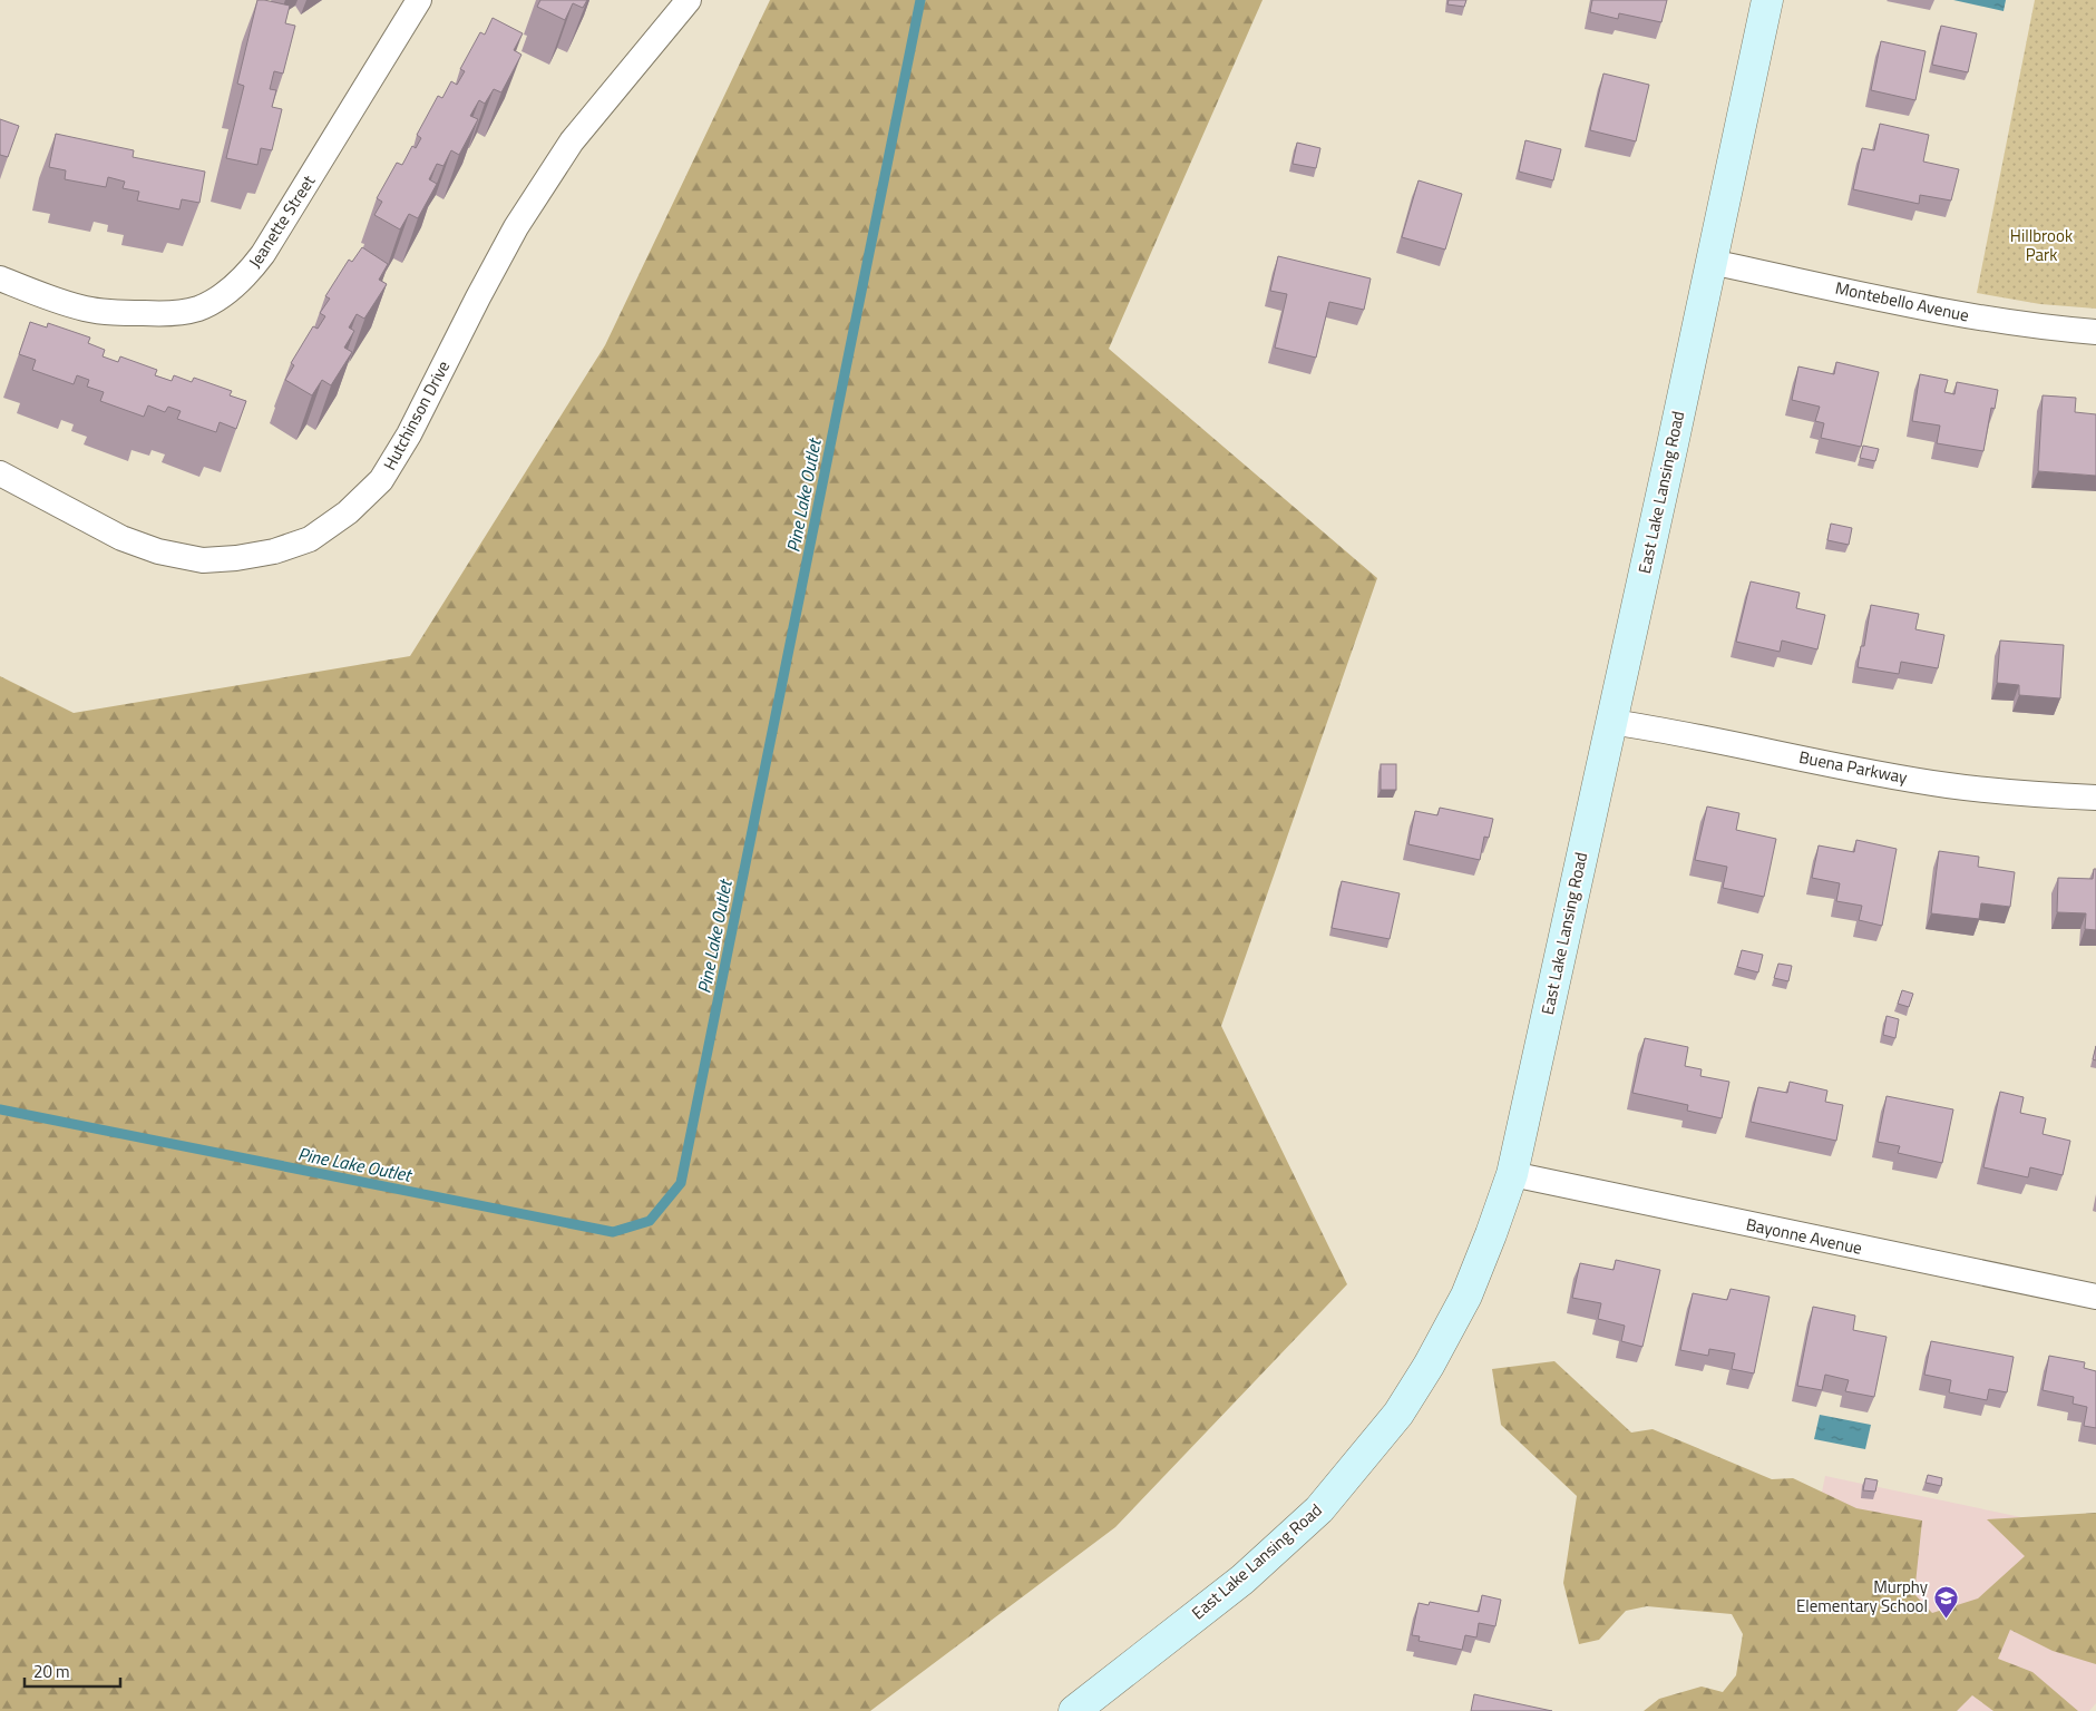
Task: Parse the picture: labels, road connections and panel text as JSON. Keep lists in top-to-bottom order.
{
  "streets": {
    "street": [
      "Jeanette Street",
      "Montebello Avenue",
      "Hutchinson Drive",
      "East Lake Lansing Road",
      "Buena Parkway",
      "Bayonne Avenue"
    ]
  },
  "crossings": [
    ["Montebello Avenue", "East Lake Lansing Road"],
    ["East Lake Lansing Road", "Buena Parkway"],
    ["East Lake Lansing Road", "Bayonne Avenue"]
  ],
  "water": ["Pine Lake Outlet"],
  "parks": ["Hillbrook Park"],
  "places": {
    "school or university": ["Murphy Elementary School"]
  },
  "scale_bar": "20 m"
}
